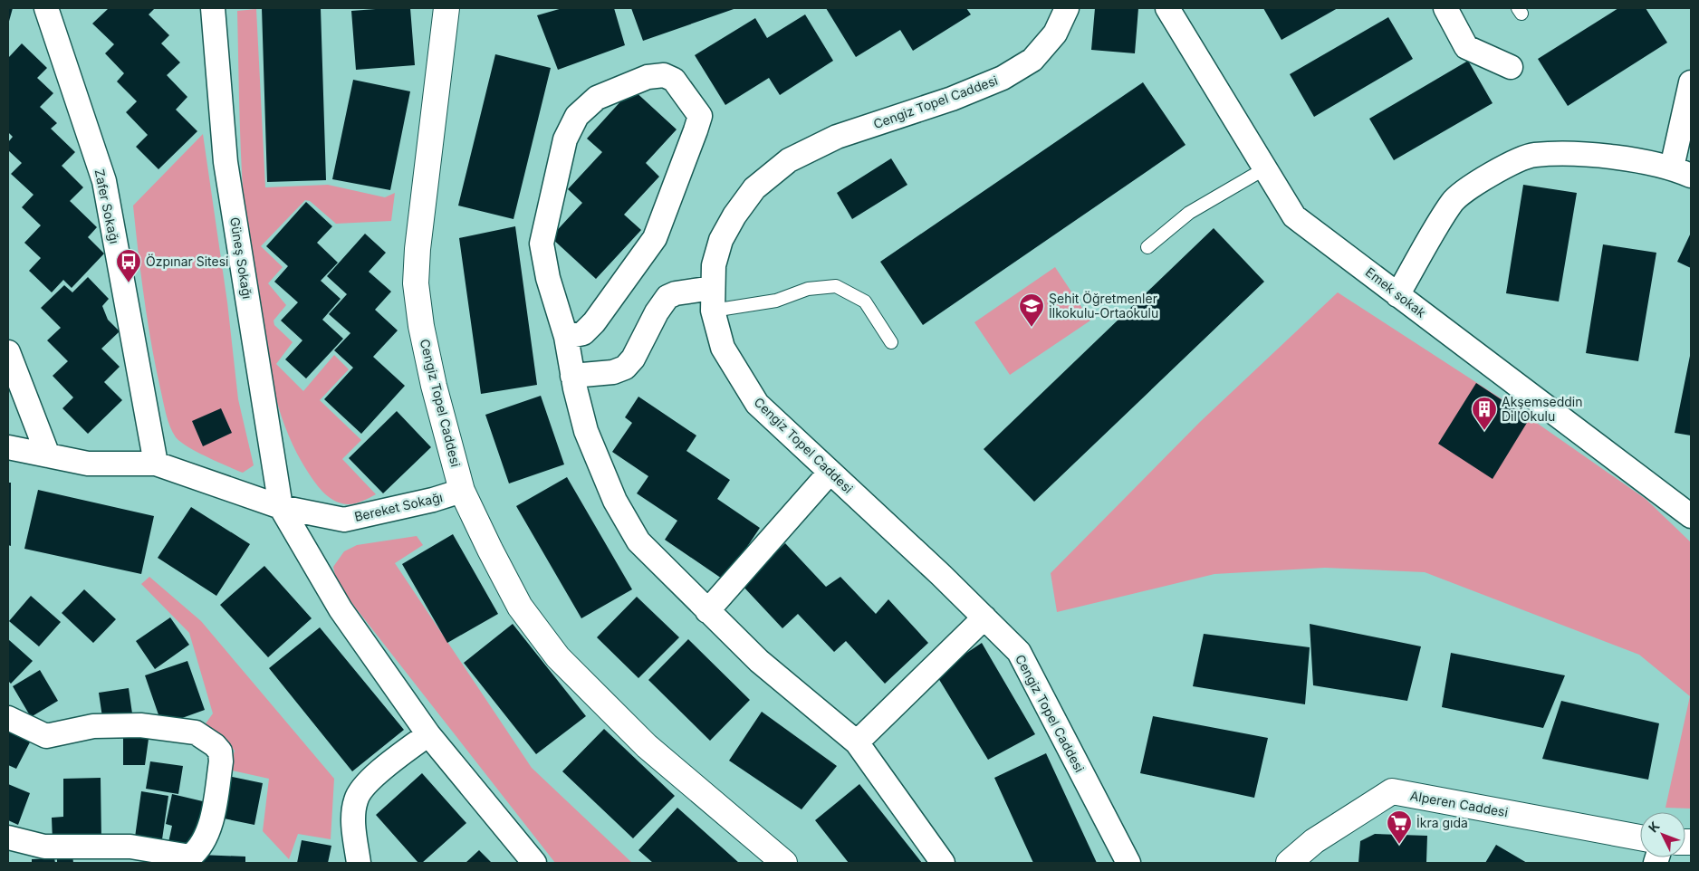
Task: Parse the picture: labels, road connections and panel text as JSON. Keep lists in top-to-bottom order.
{
  "streets": {
    "street": [
      "Cengiz Topel Caddesi",
      "Zafer Sokağı",
      "Güneş Sokağı",
      "Emek sokak",
      "Bereket Sokağı",
      "Alperen Caddesi"
    ]
  },
  "crossings": [
    ["Cengiz Topel Caddesi", "Bereket Sokağı"],
    ["Zafer Sokağı", "Bereket Sokağı"],
    ["Güneş Sokağı", "Bereket Sokağı"]
  ],
  "places": {
    "bus stop": ["Özpınar Sitesi"],
    "school or university": ["Şehit Öğretmenler İlkokulu-Ortaokulu"],
    "building": ["Akşemseddin Dil Okulu"],
    "supermarket": ["İkra gıda"]
  },
  "north": "top left"
}
